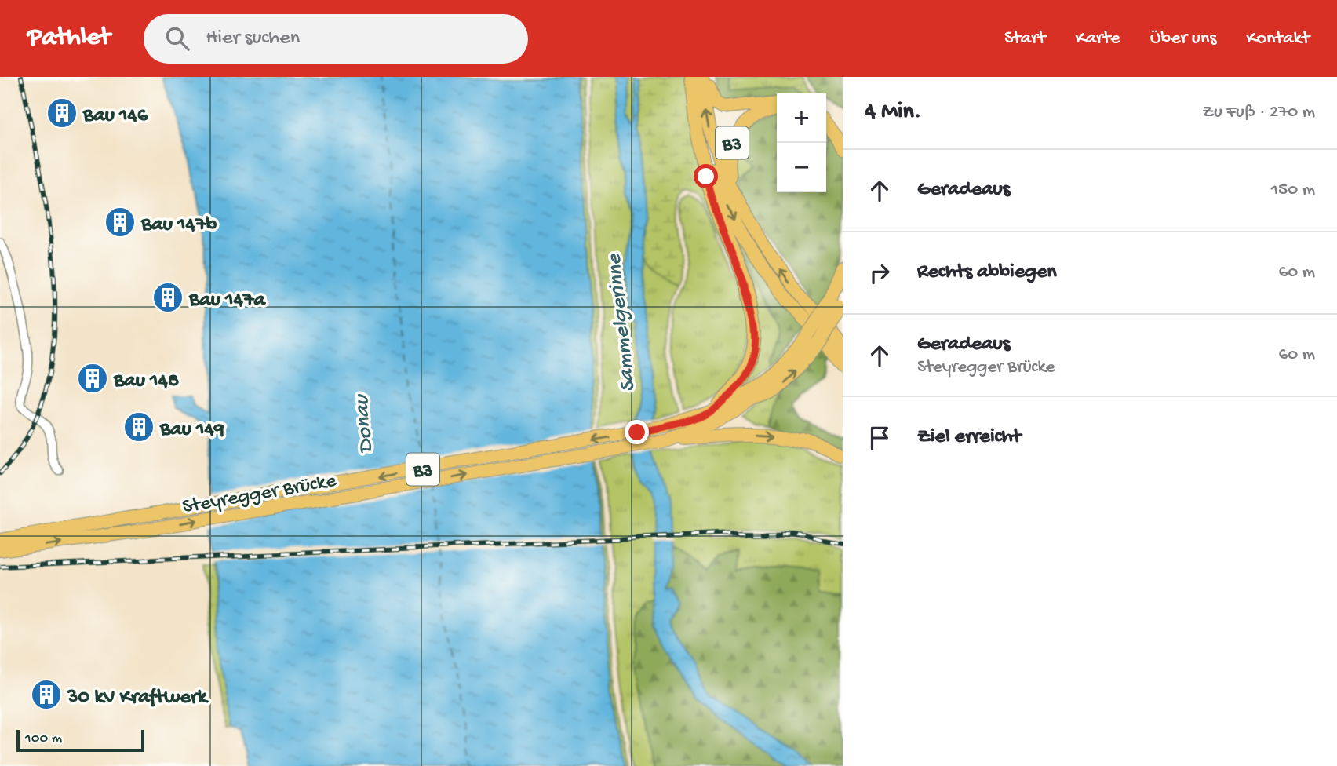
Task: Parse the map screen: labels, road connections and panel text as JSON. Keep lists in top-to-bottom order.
{
  "streets": {
    "main road": ["B3", "Steyregger Brücke"]
  },
  "crossings": [
    ["B3", "Steyregger Brücke"]
  ],
  "water": ["Sammelgerinne", "Donau"],
  "places": {
    "building": [
      "Bau 146",
      "Bau 147b",
      "Bau 147a",
      "Bau 148",
      "Bau 149",
      "30 kV Kraftwerk"
    ]
  },
  "scale_bar": "100 m",
  "page": {
    "header": "Pathlet",
    "search": "Hier suchen",
    "nav": [
      "Start",
      "Karte",
      "Über uns",
      "Kontakt"
    ],
    "heading": ["4 Min.", "Zu Fuß · 270 m"],
    "map_buttons": ["+", "−"],
    "list": [
      ["Geradeaus", "150 m"],
      ["Rechts abbiegen", "60 m"],
      ["Geradeaus", "Steyregger Brücke", "60 m"],
      "Ziel erreicht"
    ],
    "scale": "100 m"
  }
}
